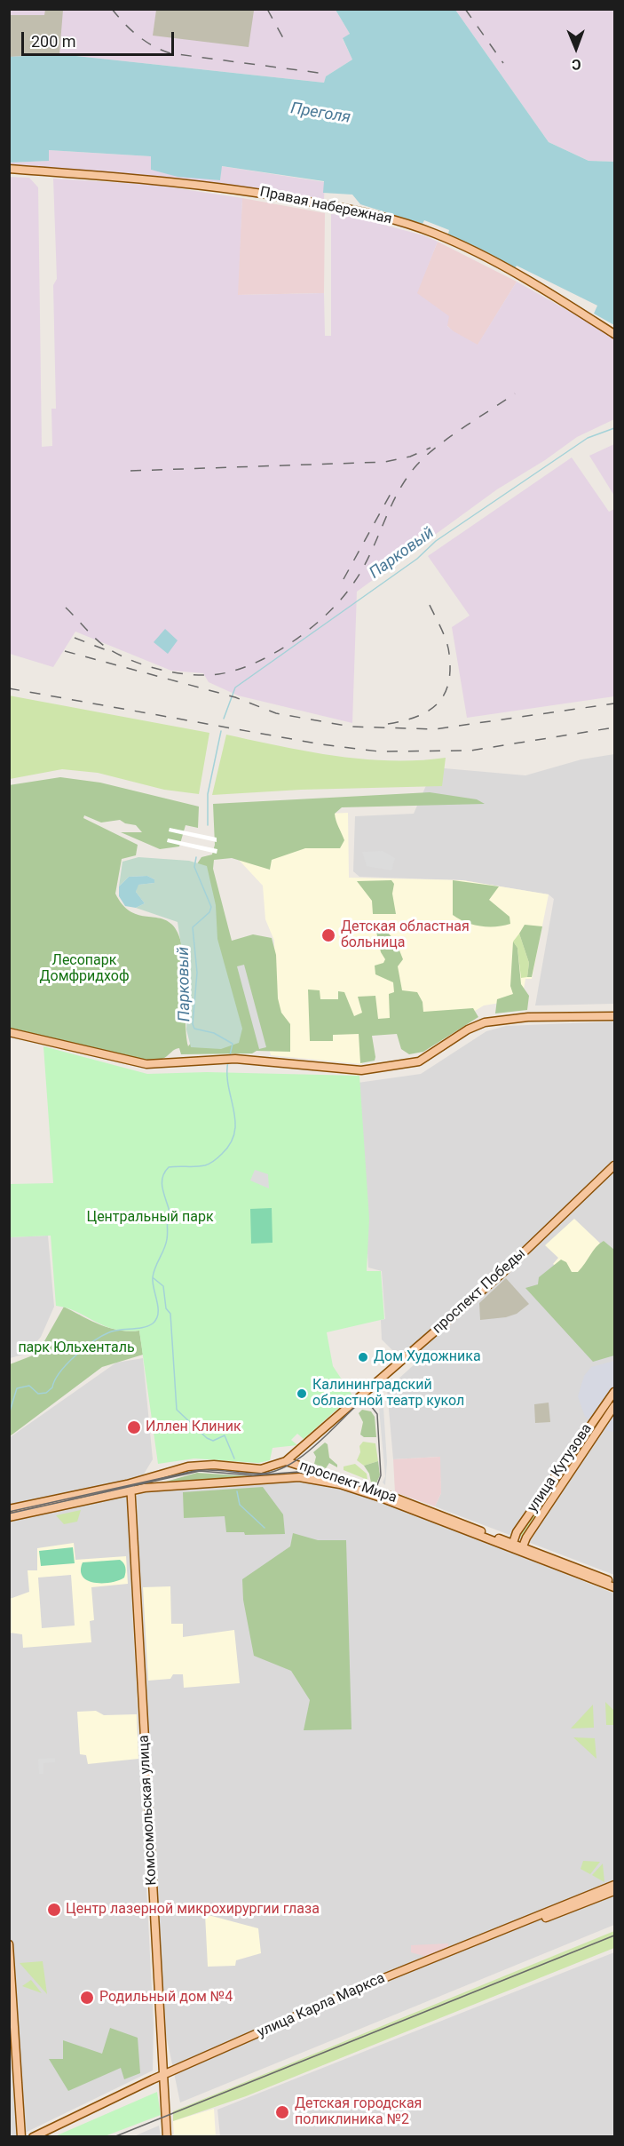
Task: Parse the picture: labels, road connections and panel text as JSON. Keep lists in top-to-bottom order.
{
  "streets": {
    "main road": [
      "Правая набережная",
      "проспект Победы",
      "улица Кутузова",
      "проспект Мира",
      "Комсомольская улица",
      "улица Карла Маркса"
    ]
  },
  "crossings": [
    ["проспект Победы", "проспект Мира"],
    ["улица Кутузова", "проспект Мира"],
    ["проспект Мира", "Комсомольская улица"],
    ["Комсомольская улица", "улица Карла Маркса"]
  ],
  "water": ["Преголя", "Парковый"],
  "parks": ["Лесопарк Домфридхоф", "Центральный парк", "парк Юльхенталь"],
  "places": [
    "Детская областная больница",
    "Дом Художника",
    "Калининградский областной театр кукол",
    "Иллен Клиник",
    "Центр лазерной микрохирургии глаза",
    "Родильный дом №4",
    "Детская городская поликлиника №2"
  ],
  "scale_bar": "200 m",
  "north": "bottom"
}
